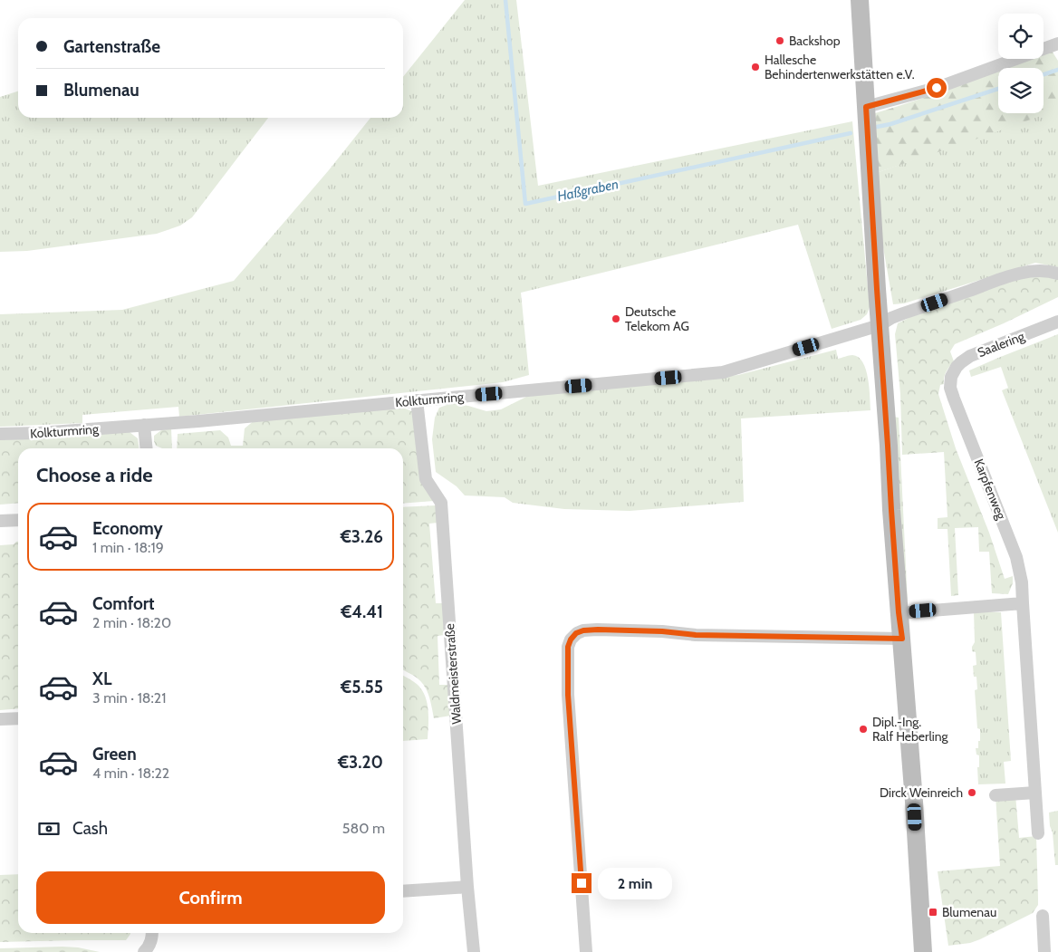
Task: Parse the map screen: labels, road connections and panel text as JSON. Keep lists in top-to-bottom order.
{
  "streets": {
    "street": [
      "Saalering",
      "Kolkturmring",
      "Karpfenweg",
      "Waldmeisterstraße"
    ]
  },
  "crossings": [
    ["Saalering", "Karpfenweg"],
    ["Kolkturmring", "Waldmeisterstraße"]
  ],
  "water": ["Haßgraben"],
  "places": {
    "other": [
      "Backshop",
      "Hallesche Behindertenwerkstätten e.V.",
      "Deutsche Telekom AG",
      "Dipl.-Ing. Ralf Heberling",
      "Dirck Weinreich"
    ],
    "transit": ["Blumenau"]
  },
  "page": {
    "banner": ["Gartenstraße", "Blumenau"],
    "heading": "Choose a ride",
    "list": [
      {
        "name": "Economy",
        "note": "1 min · 18:19",
        "value": "€3.26"
      },
      {
        "name": "Comfort",
        "note": "2 min · 18:20",
        "value": "€4.41"
      },
      {
        "name": "XL",
        "note": "3 min · 18:21",
        "value": "€5.55"
      },
      {
        "name": "Green",
        "note": "4 min · 18:22",
        "value": "€3.20"
      }
    ],
    "pay": ["Cash", "580 m"],
    "buttons": "Confirm",
    "bubble": "2 min"
  }
}
